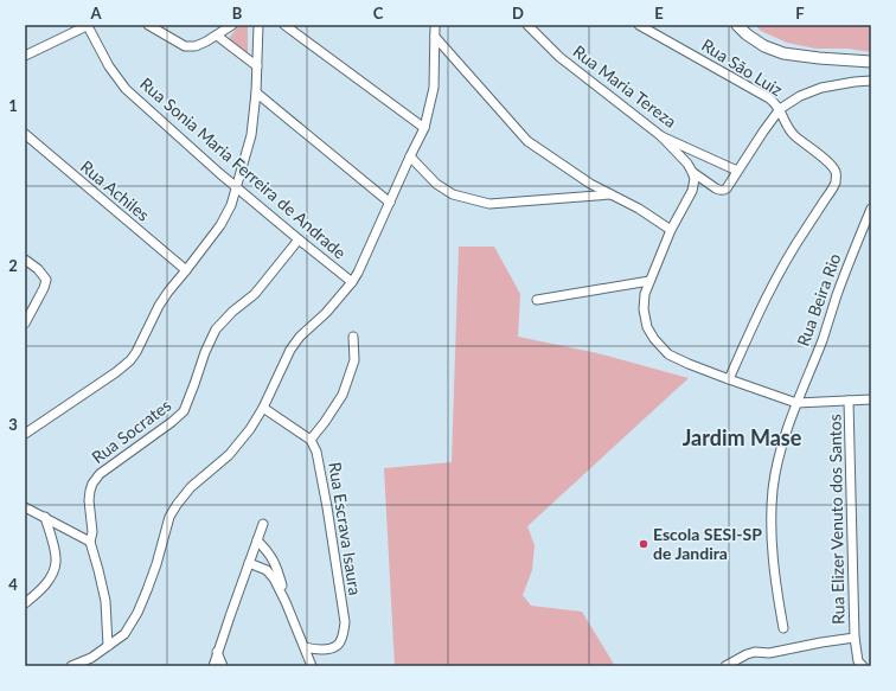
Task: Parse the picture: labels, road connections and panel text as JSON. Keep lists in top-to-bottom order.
{
  "streets": {
    "street": [
      "Rua São Luiz",
      "Rua Maria Tereza",
      "Rua Sonia Maria Ferreira de Andrade",
      "Rua Achiles",
      "Rua Beira Rio",
      "Rua Socrates",
      "Rua Elizer Venuto dos Santos",
      "Rua Escrava Isaura"
    ]
  },
  "crossings": [
    ["Rua Sonia Maria Ferreira de Andrade", "Rua Socrates"]
  ],
  "districts": ["Jardim Mase"],
  "places": ["Escola SESI-SP de Jandira"],
  "grid": {
    "columns": [
      "A",
      "B",
      "C",
      "D",
      "E",
      "F"
    ],
    "rows": [
      "1",
      "2",
      "3",
      "4"
    ]
  }
}
